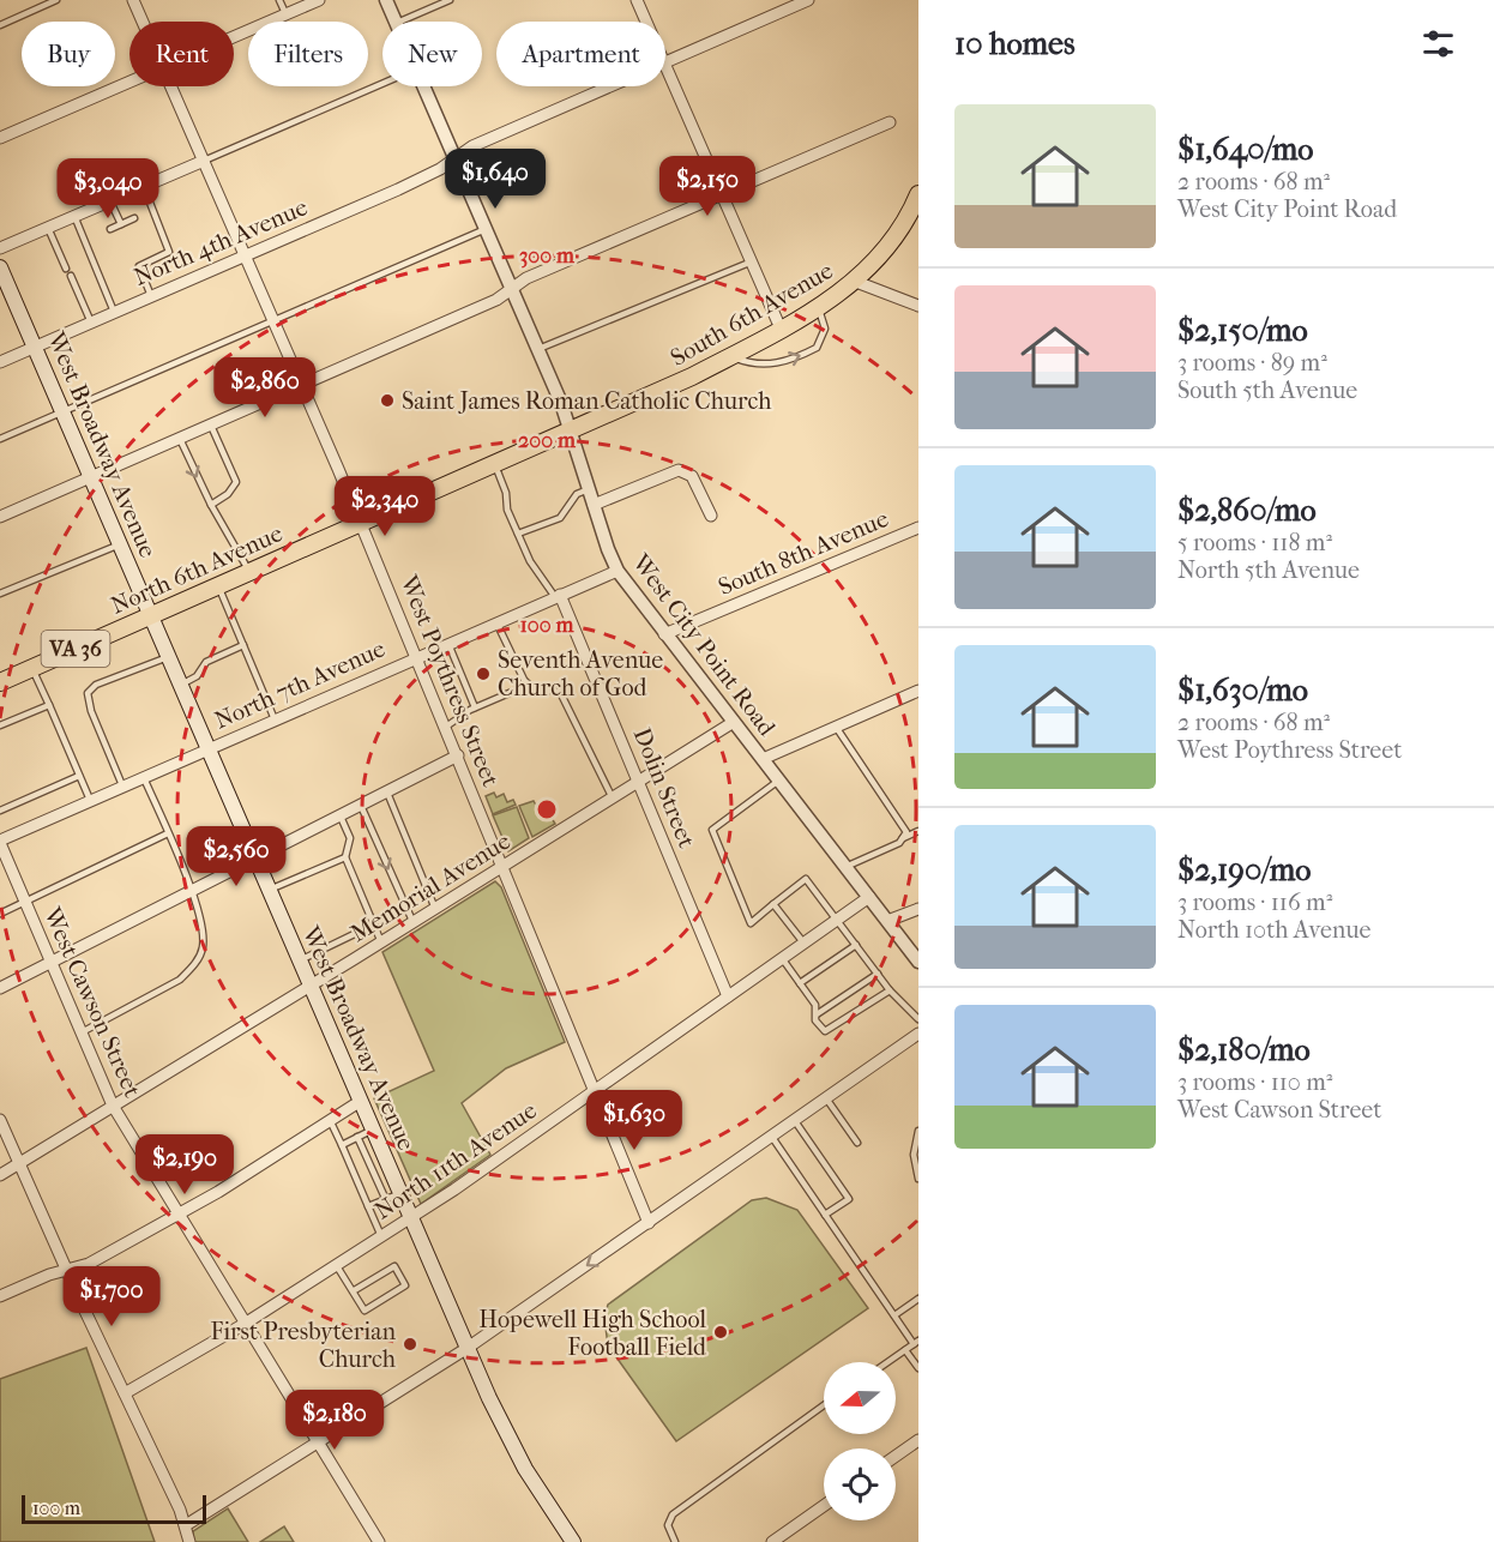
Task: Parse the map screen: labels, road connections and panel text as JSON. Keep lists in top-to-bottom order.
{
  "streets": {
    "main road": [
      "South 6th Avenue",
      "West Broadway Avenue",
      "North 6th Avenue",
      "VA 36"
    ],
    "street": [
      "North 4th Avenue",
      "South 8th Avenue",
      "West City Point Road",
      "West Poythress Street",
      "North 7th Avenue",
      "Dolin Street",
      "Memorial Avenue",
      "West Cawson Street",
      "North 11th Avenue"
    ]
  },
  "crossings": [
    ["North 4th Avenue", "West Broadway Avenue"],
    ["North 4th Avenue", "West City Point Road"],
    ["North 4th Avenue", "West Poythress Street"],
    ["South 6th Avenue", "North 6th Avenue"],
    ["South 6th Avenue", "West City Point Road"],
    ["West Broadway Avenue", "North 6th Avenue"],
    ["West Broadway Avenue", "North 7th Avenue"],
    ["West Broadway Avenue", "Memorial Avenue"],
    ["West Broadway Avenue", "North 11th Avenue"],
    ["South 8th Avenue", "West City Point Road"],
    ["North 6th Avenue", "West City Point Road"],
    ["North 6th Avenue", "West Poythress Street"],
    ["West City Point Road", "North 7th Avenue"],
    ["West City Point Road", "Memorial Avenue"],
    ["West City Point Road", "North 11th Avenue"],
    ["West Poythress Street", "North 7th Avenue"],
    ["West Poythress Street", "Memorial Avenue"],
    ["West Poythress Street", "North 11th Avenue"],
    ["North 7th Avenue", "Dolin Street"],
    ["North 7th Avenue", "West Cawson Street"],
    ["Dolin Street", "Memorial Avenue"],
    ["Dolin Street", "North 11th Avenue"],
    ["Memorial Avenue", "West Cawson Street"],
    ["West Cawson Street", "North 11th Avenue"]
  ],
  "places": [
    "Saint James Roman Catholic Church",
    "Seventh Avenue Church of God",
    "Hopewell High School Football Field",
    "First Presbyterian Church"
  ],
  "scale_bar": "100 m",
  "north": "left",
  "page": {
    "heading": "10 homes",
    "chip": [
      "Buy",
      "Rent",
      "Filters",
      "New",
      "Apartment"
    ],
    "list": [
      {
        "name": "$1,640/mo",
        "note": "2 rooms · 68 m² · West City Point Road"
      },
      {
        "name": "$2,150/mo",
        "note": "3 rooms · 89 m² · South 5th Avenue"
      },
      {
        "name": "$2,860/mo",
        "note": "5 rooms · 118 m² · North 5th Avenue"
      },
      {
        "name": "$1,630/mo",
        "note": "2 rooms · 68 m² · West Poythress Street"
      },
      {
        "name": "$2,190/mo",
        "note": "3 rooms · 116 m² · North 10th Avenue"
      },
      {
        "name": "$2,180/mo",
        "note": "3 rooms · 110 m² · West Cawson Street"
      }
    ],
    "price": [
      "$1,640",
      "$2,150",
      "$3,040",
      "$2,860",
      "$2,340",
      "$2,560",
      "$1,630",
      "$2,190",
      "$1,700",
      "$2,180"
    ],
    "scale": "100 m"
  },
  "rings": ["300 m", "200 m", "100 m"]
}
